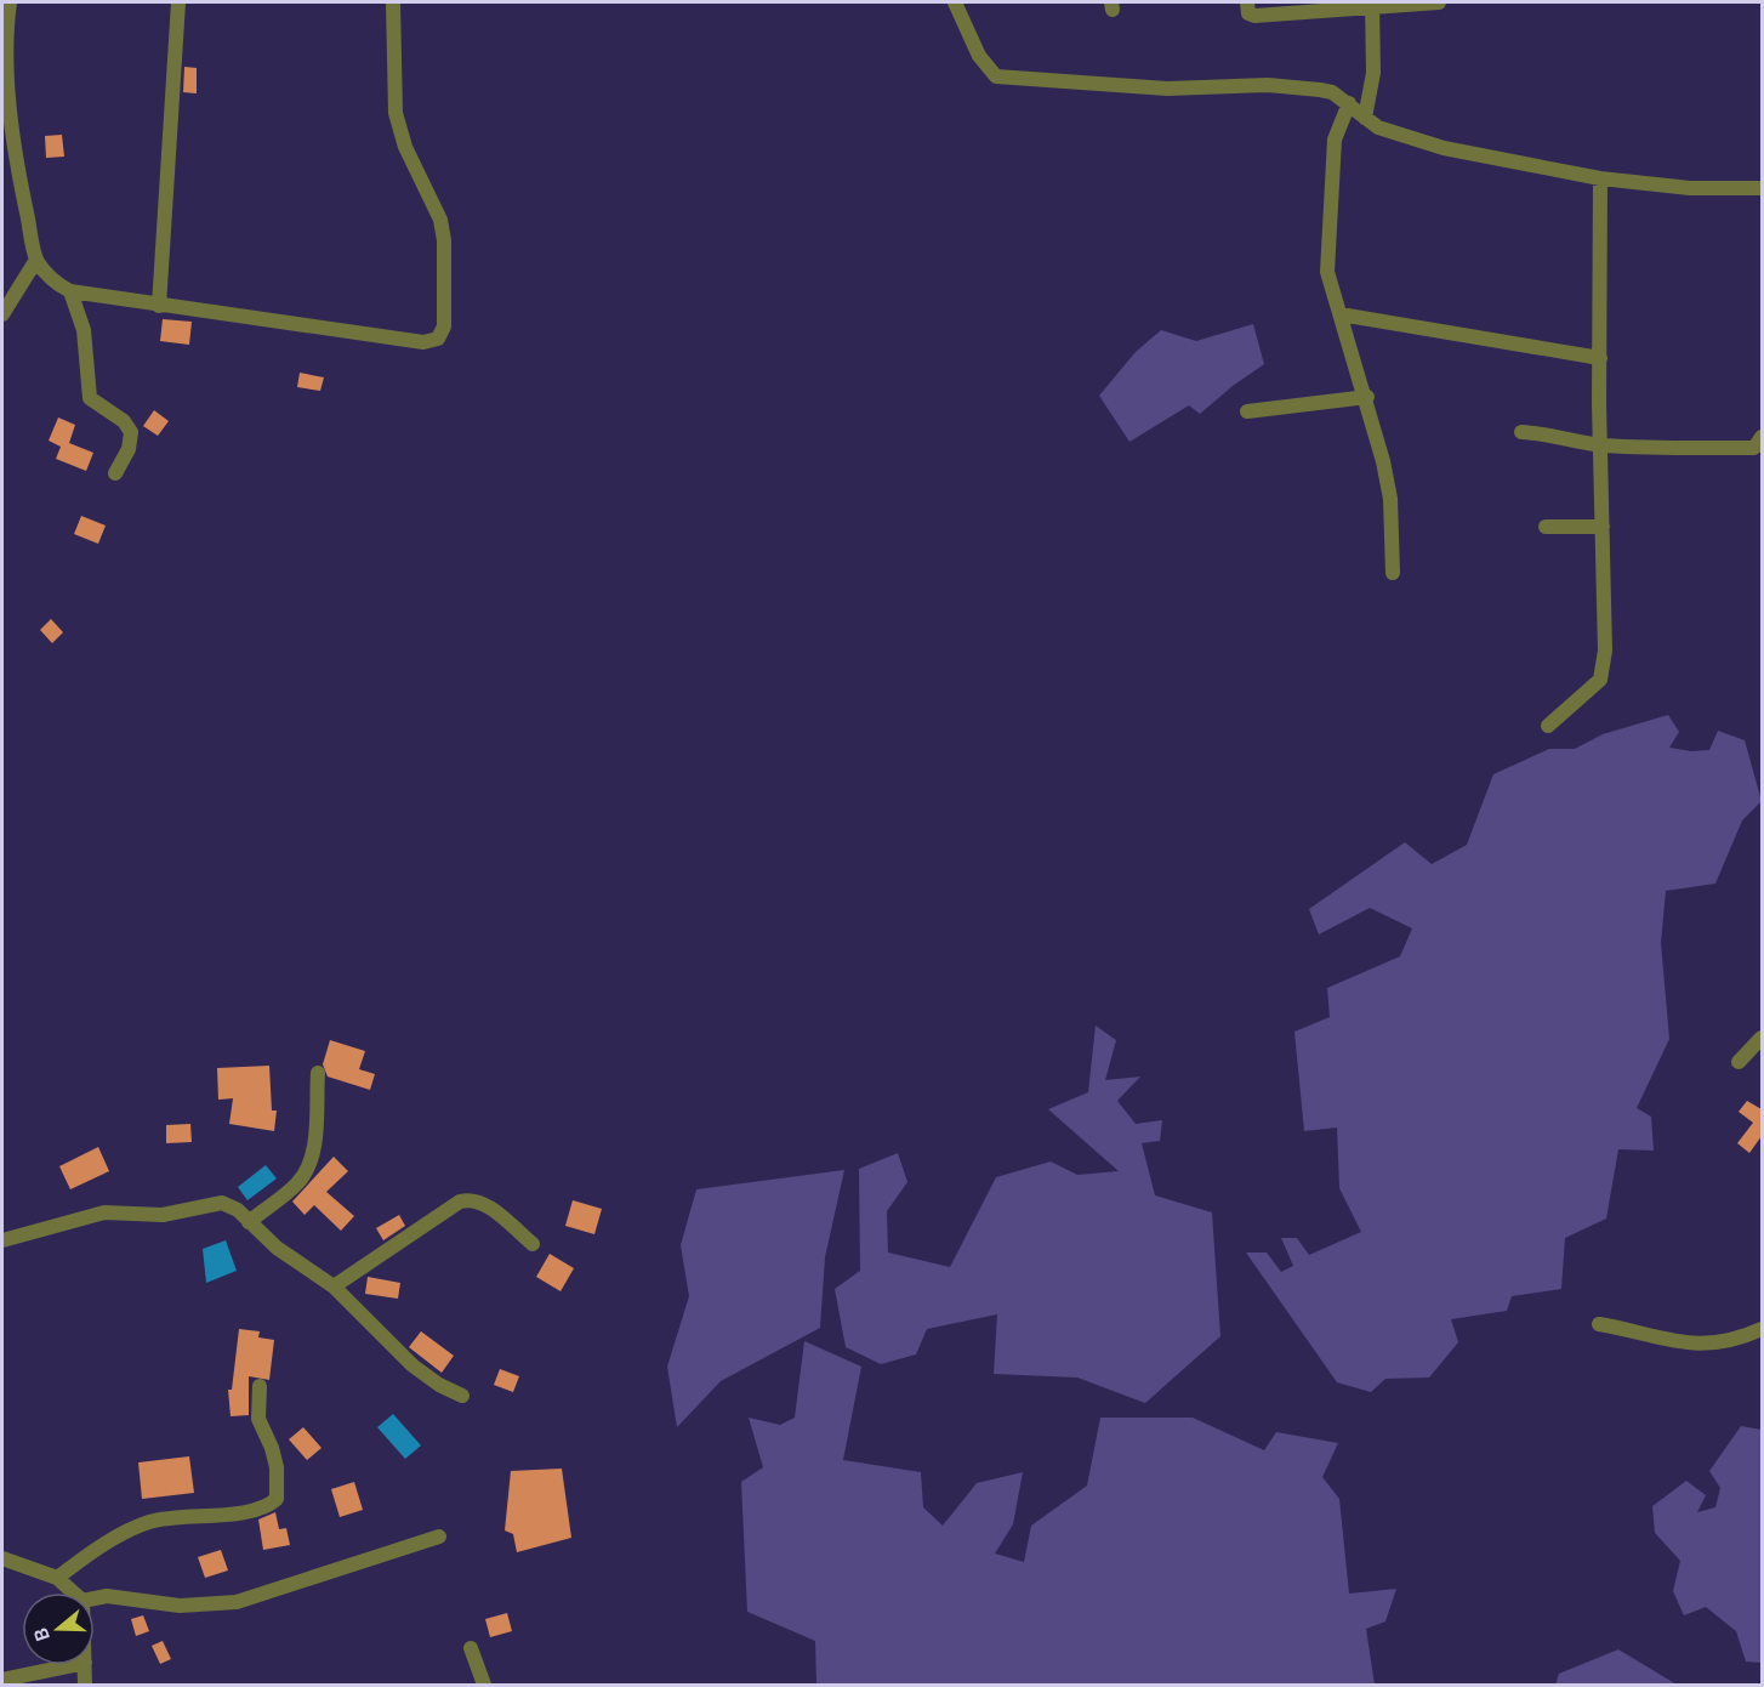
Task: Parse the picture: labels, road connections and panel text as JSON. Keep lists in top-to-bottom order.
{
  "north": "left"
}
